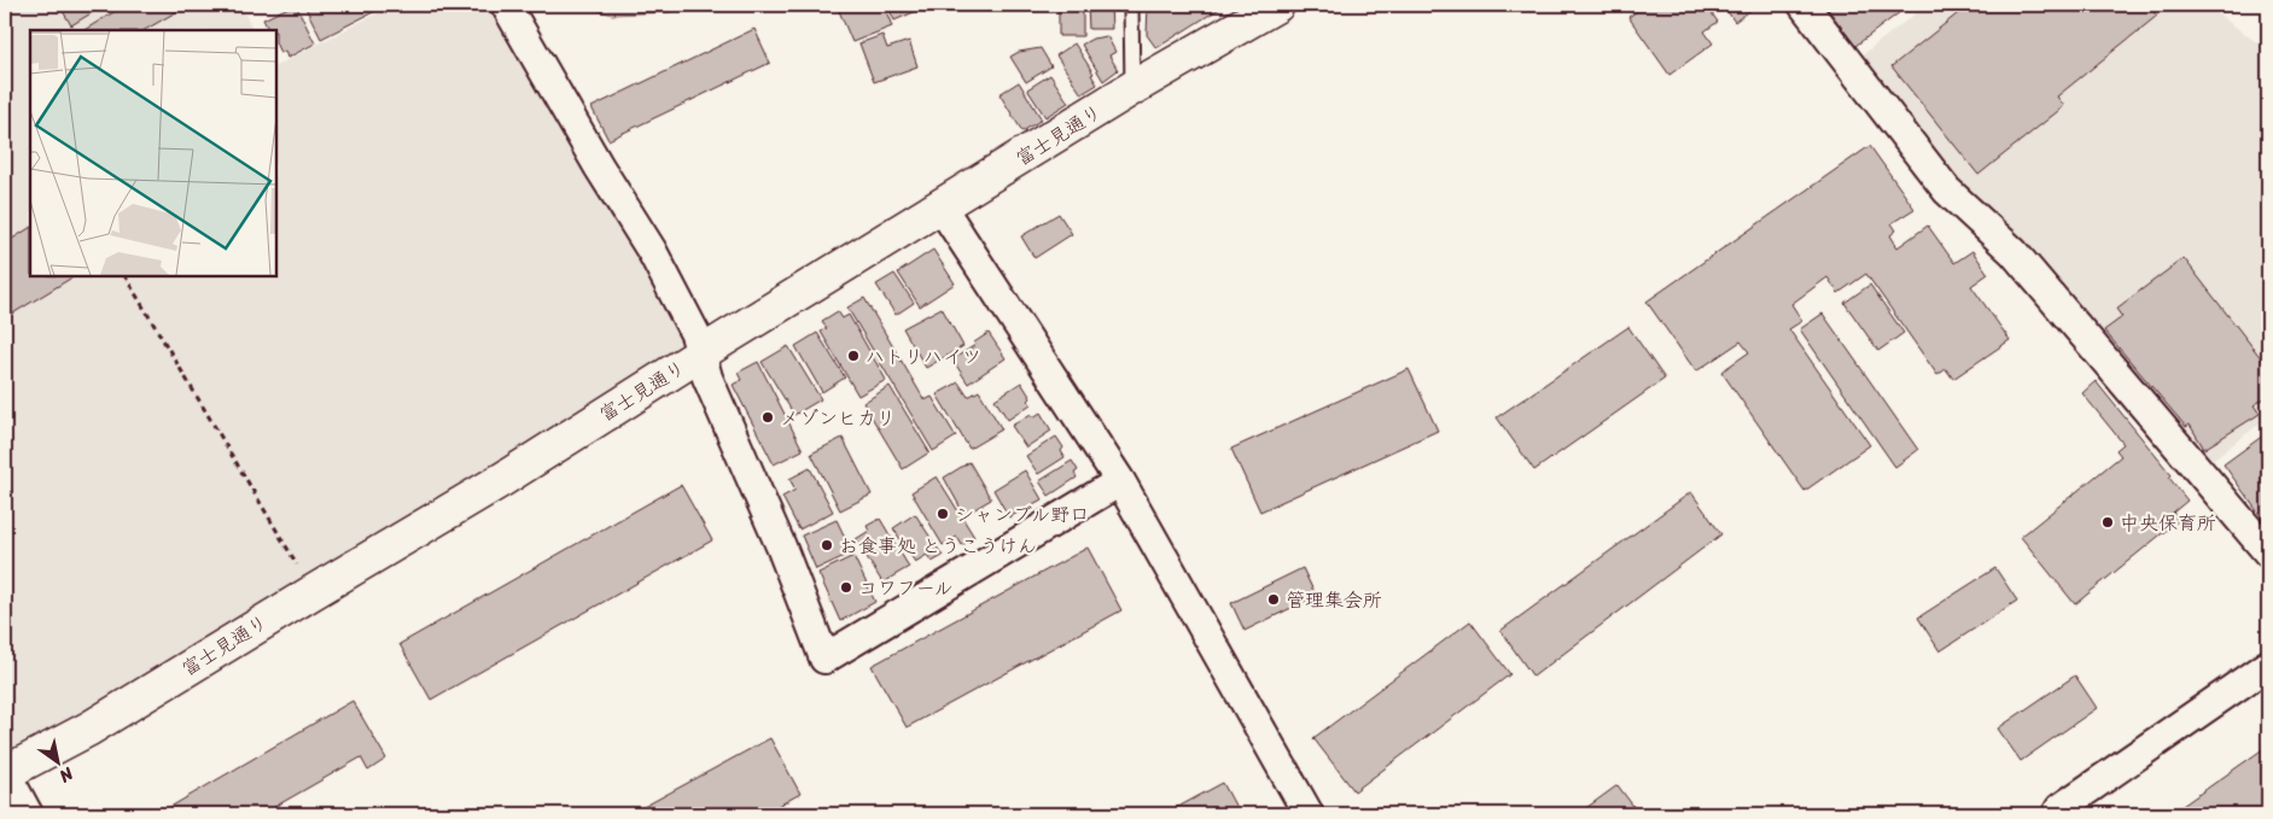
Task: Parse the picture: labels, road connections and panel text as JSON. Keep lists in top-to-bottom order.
{
  "streets": {
    "street": ["富士見通り"]
  },
  "places": [
    "ハトリハイツ",
    "メゾンヒカリ",
    "シャンブル野口",
    "中央保育所",
    "お食事処 とうこうけん",
    "コワフール",
    "管理集会所"
  ],
  "north": "bottom right"
}
